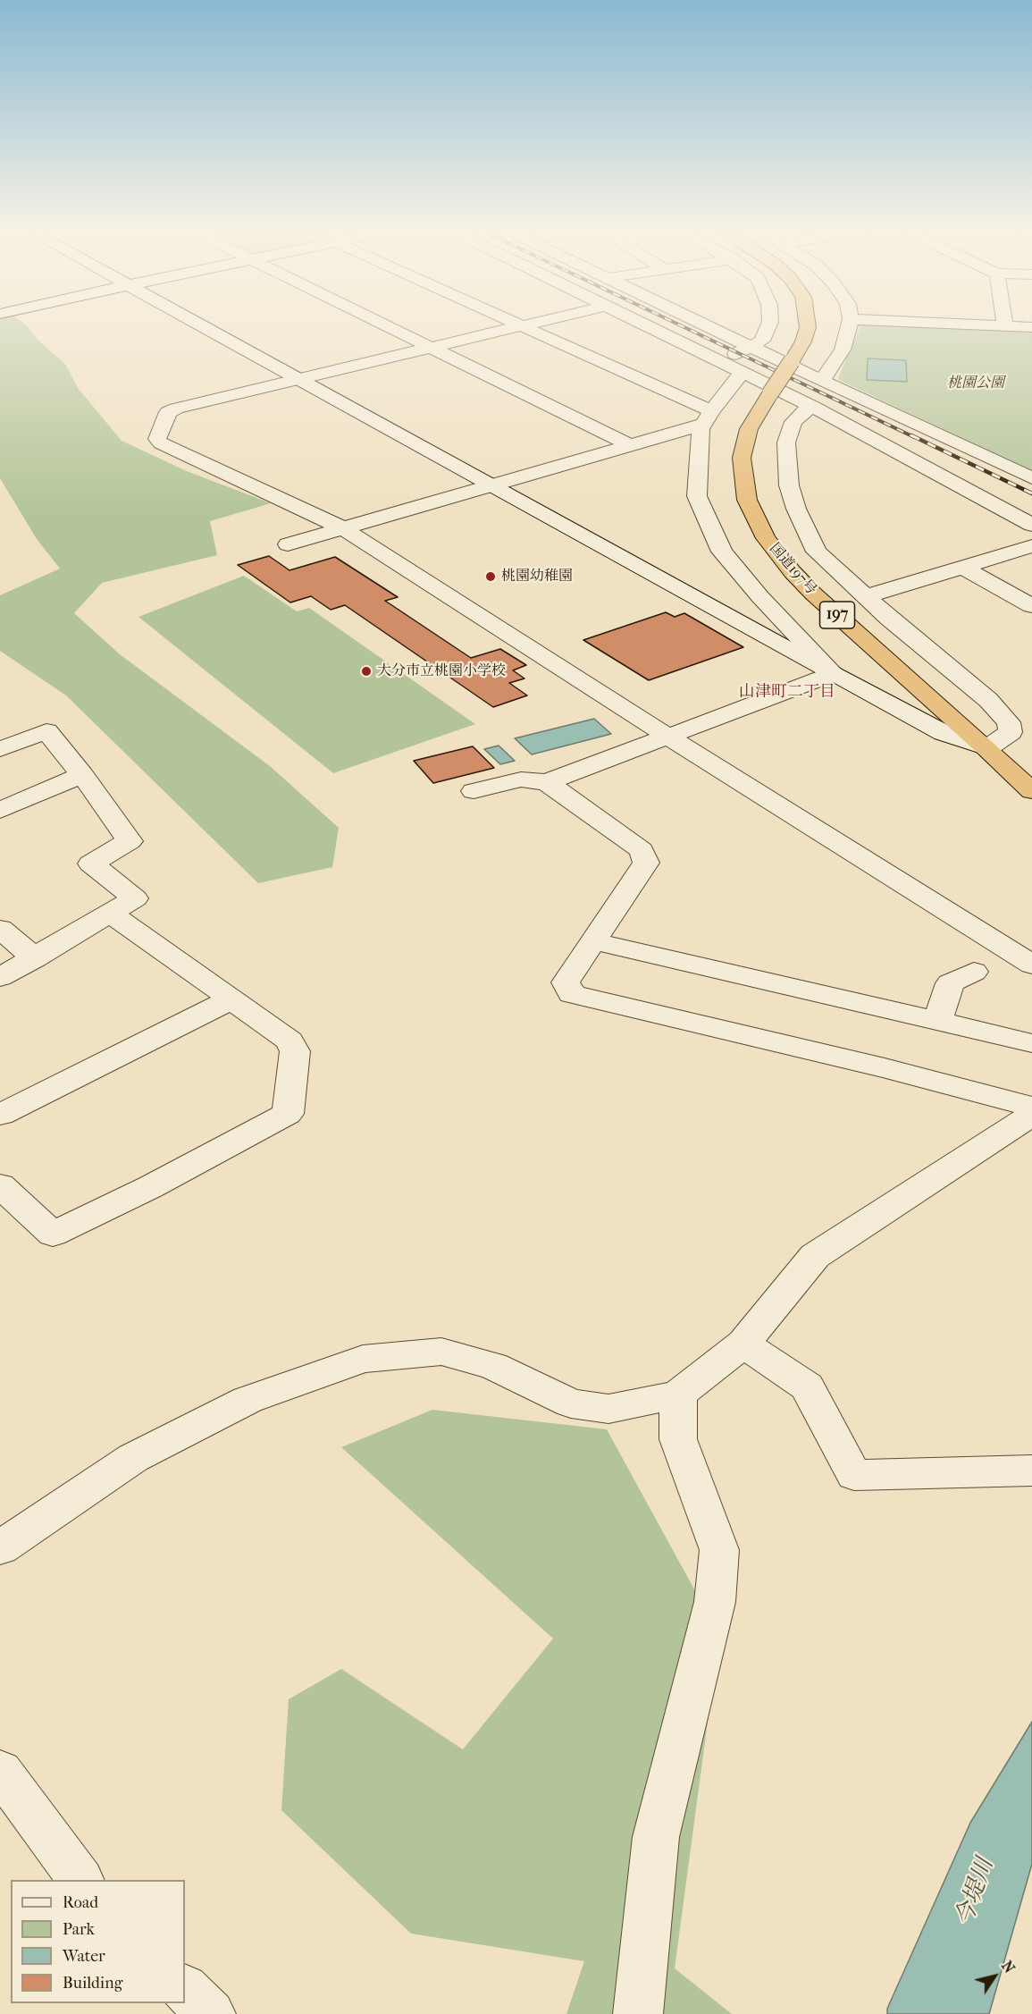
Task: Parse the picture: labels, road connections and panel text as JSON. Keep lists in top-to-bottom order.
{
  "streets": {
    "highway": ["国道197号", "197"]
  },
  "districts": ["山津町二丁目"],
  "water": ["今堤川"],
  "parks": ["桃園公園"],
  "places": ["桃園幼稚園", "大分市立桃園小学校"],
  "legend": [
    "Road",
    "Park",
    "Water",
    "Building"
  ],
  "north": "top right"
}
